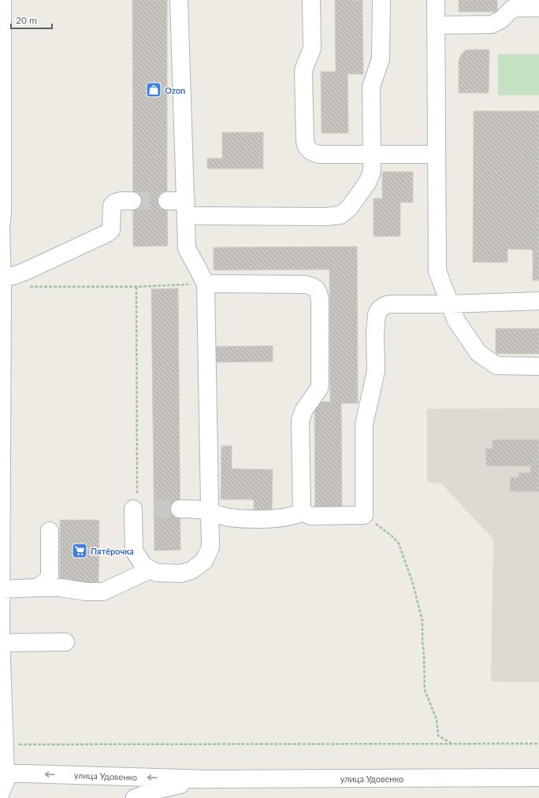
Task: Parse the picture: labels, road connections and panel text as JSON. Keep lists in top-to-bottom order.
{
  "streets": {
    "street": ["улица Удовенко"]
  },
  "places": {
    "shop": ["Ozon"],
    "supermarket": ["Пятёрочка"]
  },
  "scale_bar": "20 m"
}
